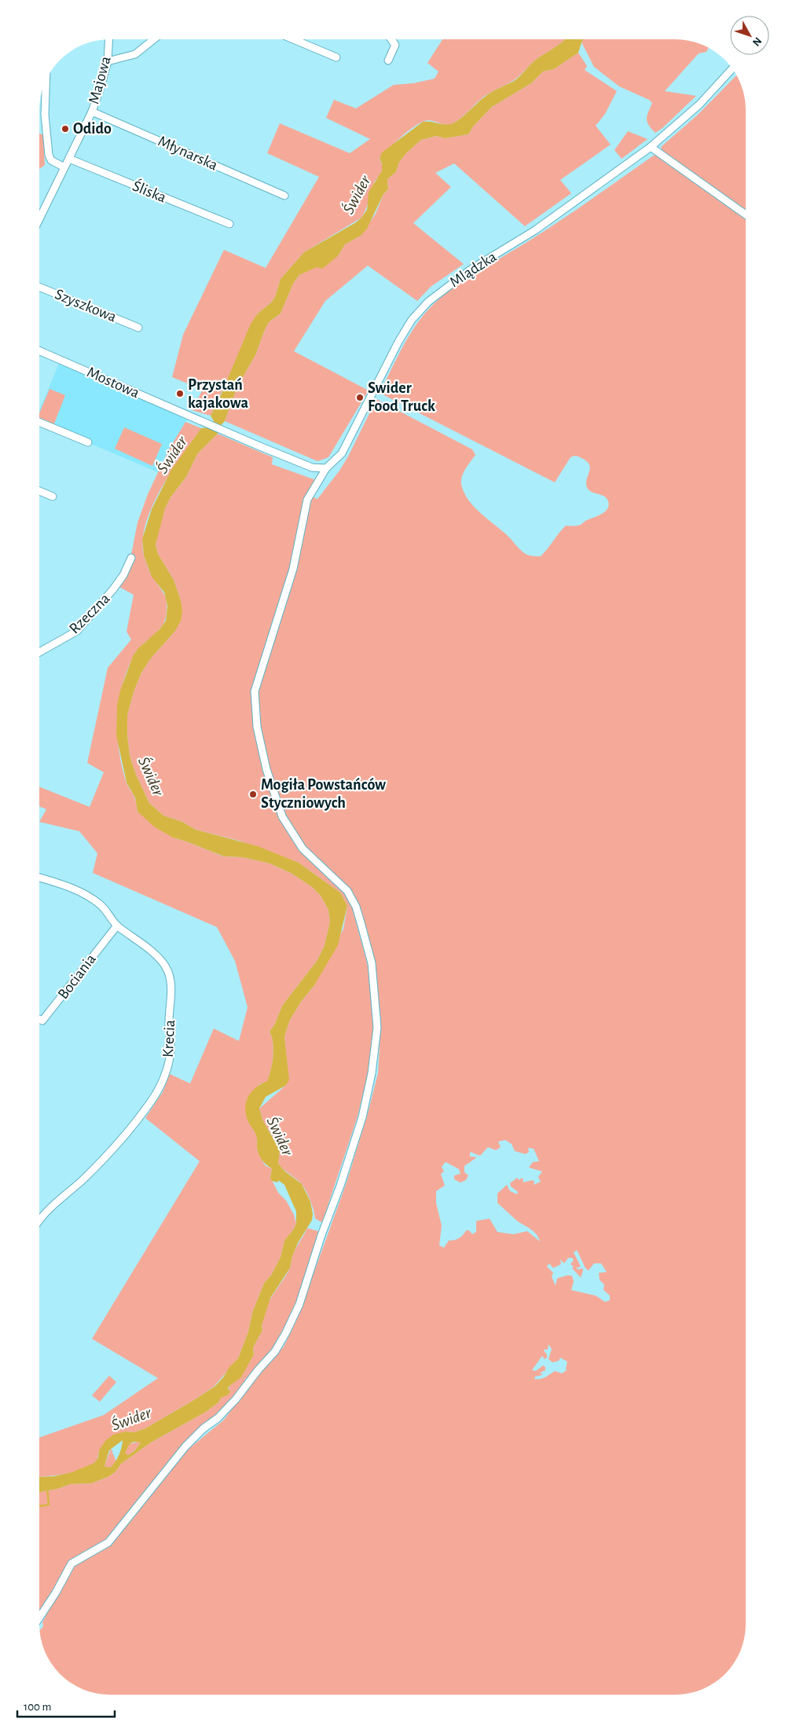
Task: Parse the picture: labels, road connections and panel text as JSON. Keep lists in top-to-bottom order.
{
  "streets": {
    "street": [
      "Majowa",
      "Młynarska",
      "Śliska",
      "Mlądzka",
      "Szyszkowa",
      "Mostowa",
      "Rzeczna",
      "Bociania",
      "Krecia"
    ]
  },
  "crossings": [
    ["Majowa", "Młynarska"],
    ["Majowa", "Śliska"],
    ["Mlądzka", "Mostowa"],
    ["Bociania", "Krecia"]
  ],
  "water": ["Świder"],
  "places": [
    "Odido",
    "Przystań kajakowa",
    "Swider Food Truck",
    "Mogiła Powstańców Styczniowych"
  ],
  "scale_bar": "100 m",
  "north": "bottom right"
}
